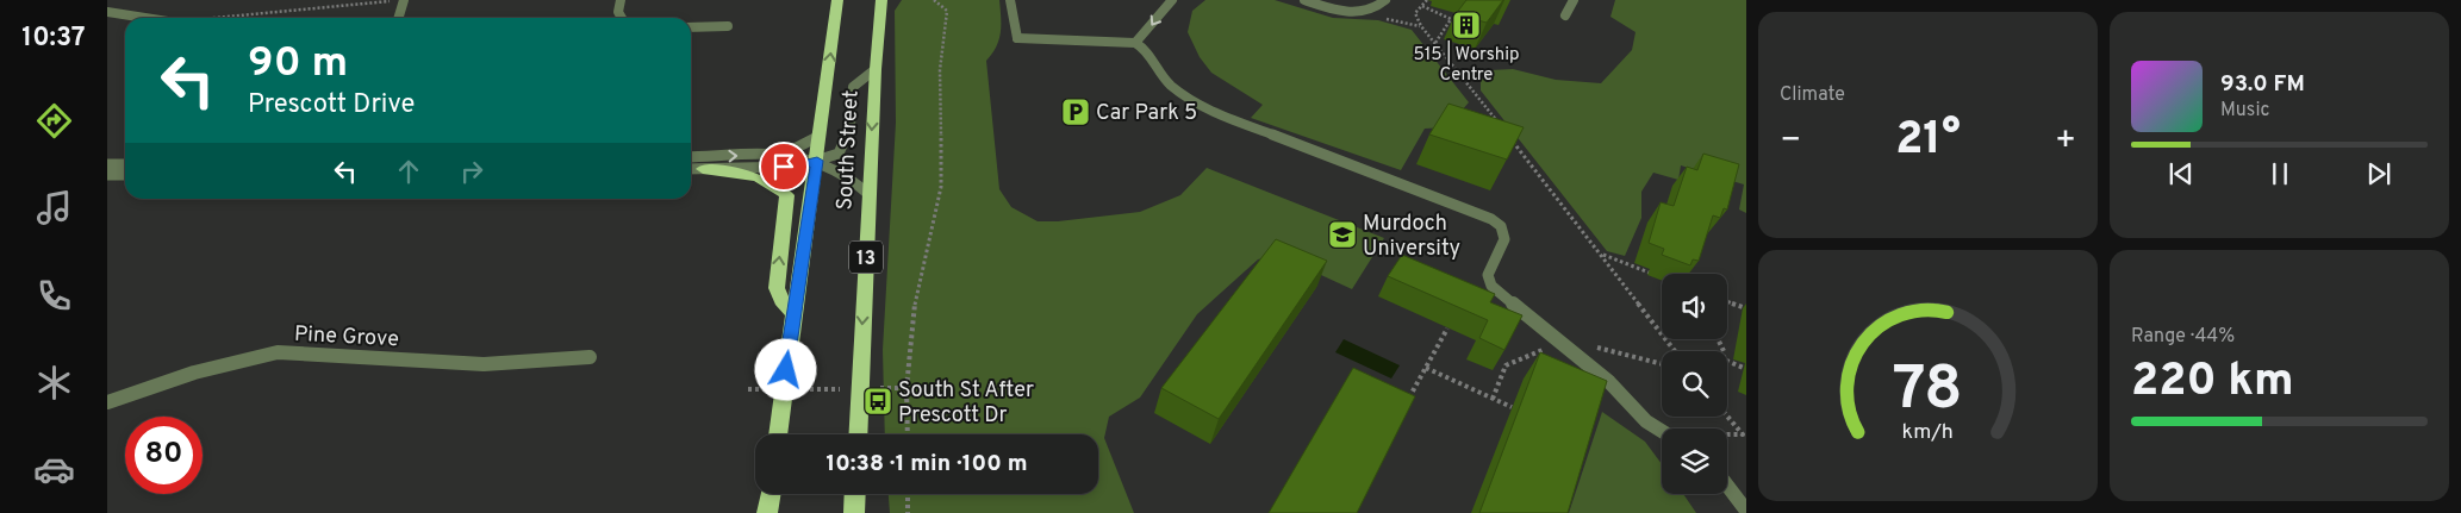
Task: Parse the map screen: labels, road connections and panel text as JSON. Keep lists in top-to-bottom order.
{
  "streets": {
    "highway": ["South Street", "13"],
    "street": ["Pine Grove"]
  },
  "places": {
    "building": ["515 | Worship Centre"],
    "parking": ["Car Park 5"],
    "school or university": ["Murdoch University"],
    "bus stop": ["South St After Prescott Dr"]
  },
  "page": {
    "tabs": "10:37",
    "tile": [
      "Climate",
      ["Range · 44%", "220 km"]
    ],
    "turn": ["90 m", "Prescott Drive"],
    "song": ["93.0 FM", "Music"],
    "heat": ["−", "21°", "+"],
    "limit": "80",
    "trip": "10:38 · 1 min · 100 m",
    "gauge": ["78", "km/h"]
  }
}
